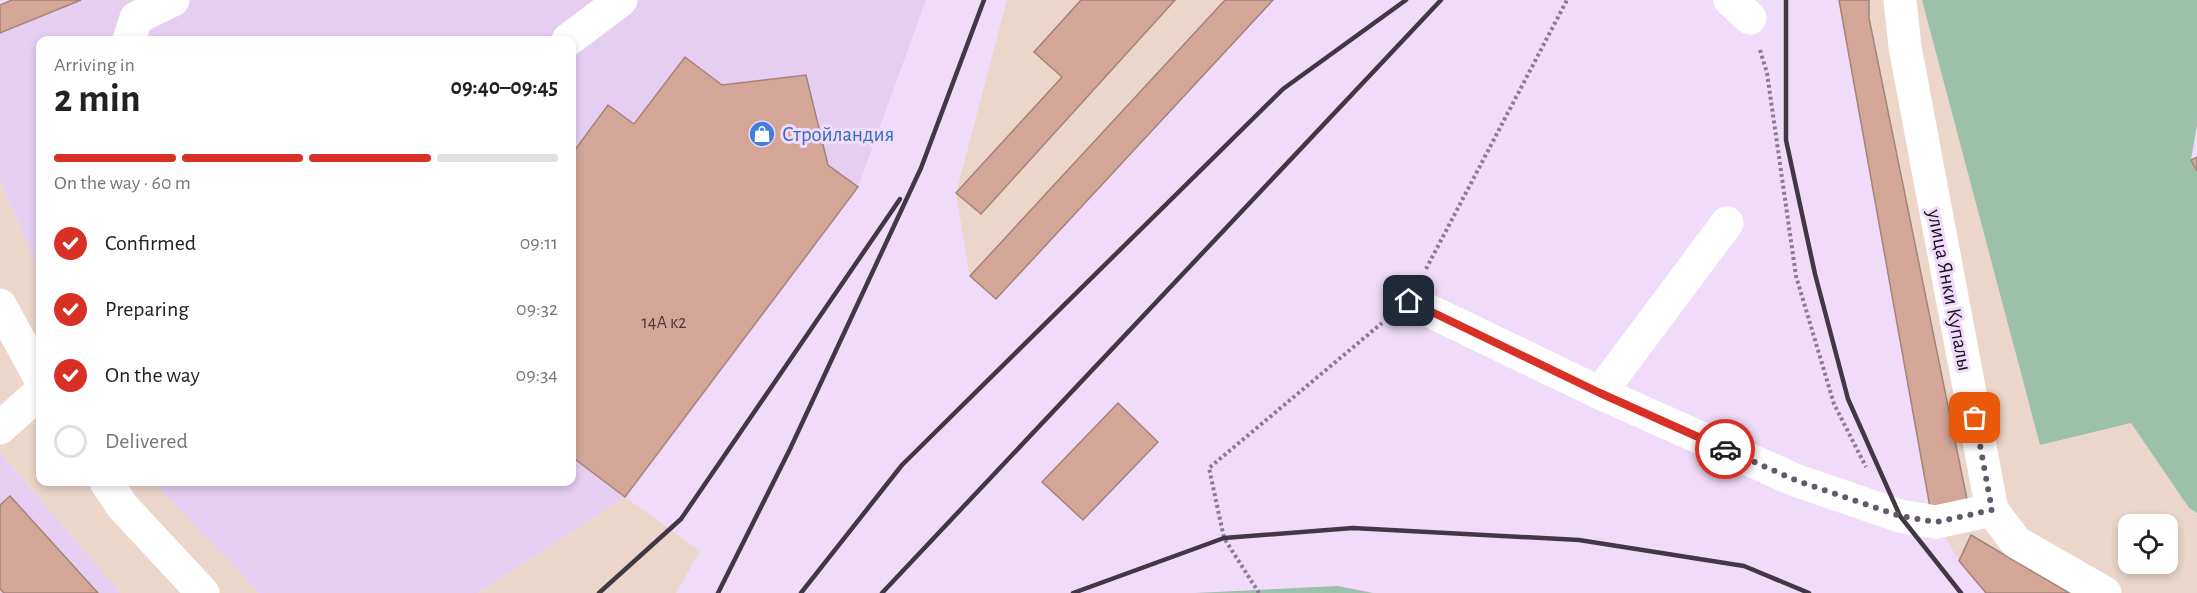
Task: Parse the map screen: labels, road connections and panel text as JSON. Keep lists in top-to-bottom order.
{
  "streets": {
    "lane": ["улица Янки Купалы"]
  },
  "places": {
    "shop": ["Стройландия"]
  },
  "house_numbers": ["14А к2"],
  "page": {
    "heading": ["2 min", "Arriving in", "09:40–09:45"],
    "bar": "On the way · 60 m",
    "list": [
      ["Confirmed", "09:11"],
      ["Preparing", "09:32"],
      ["On the way", "09:34"],
      "Delivered"
    ]
  }
}
